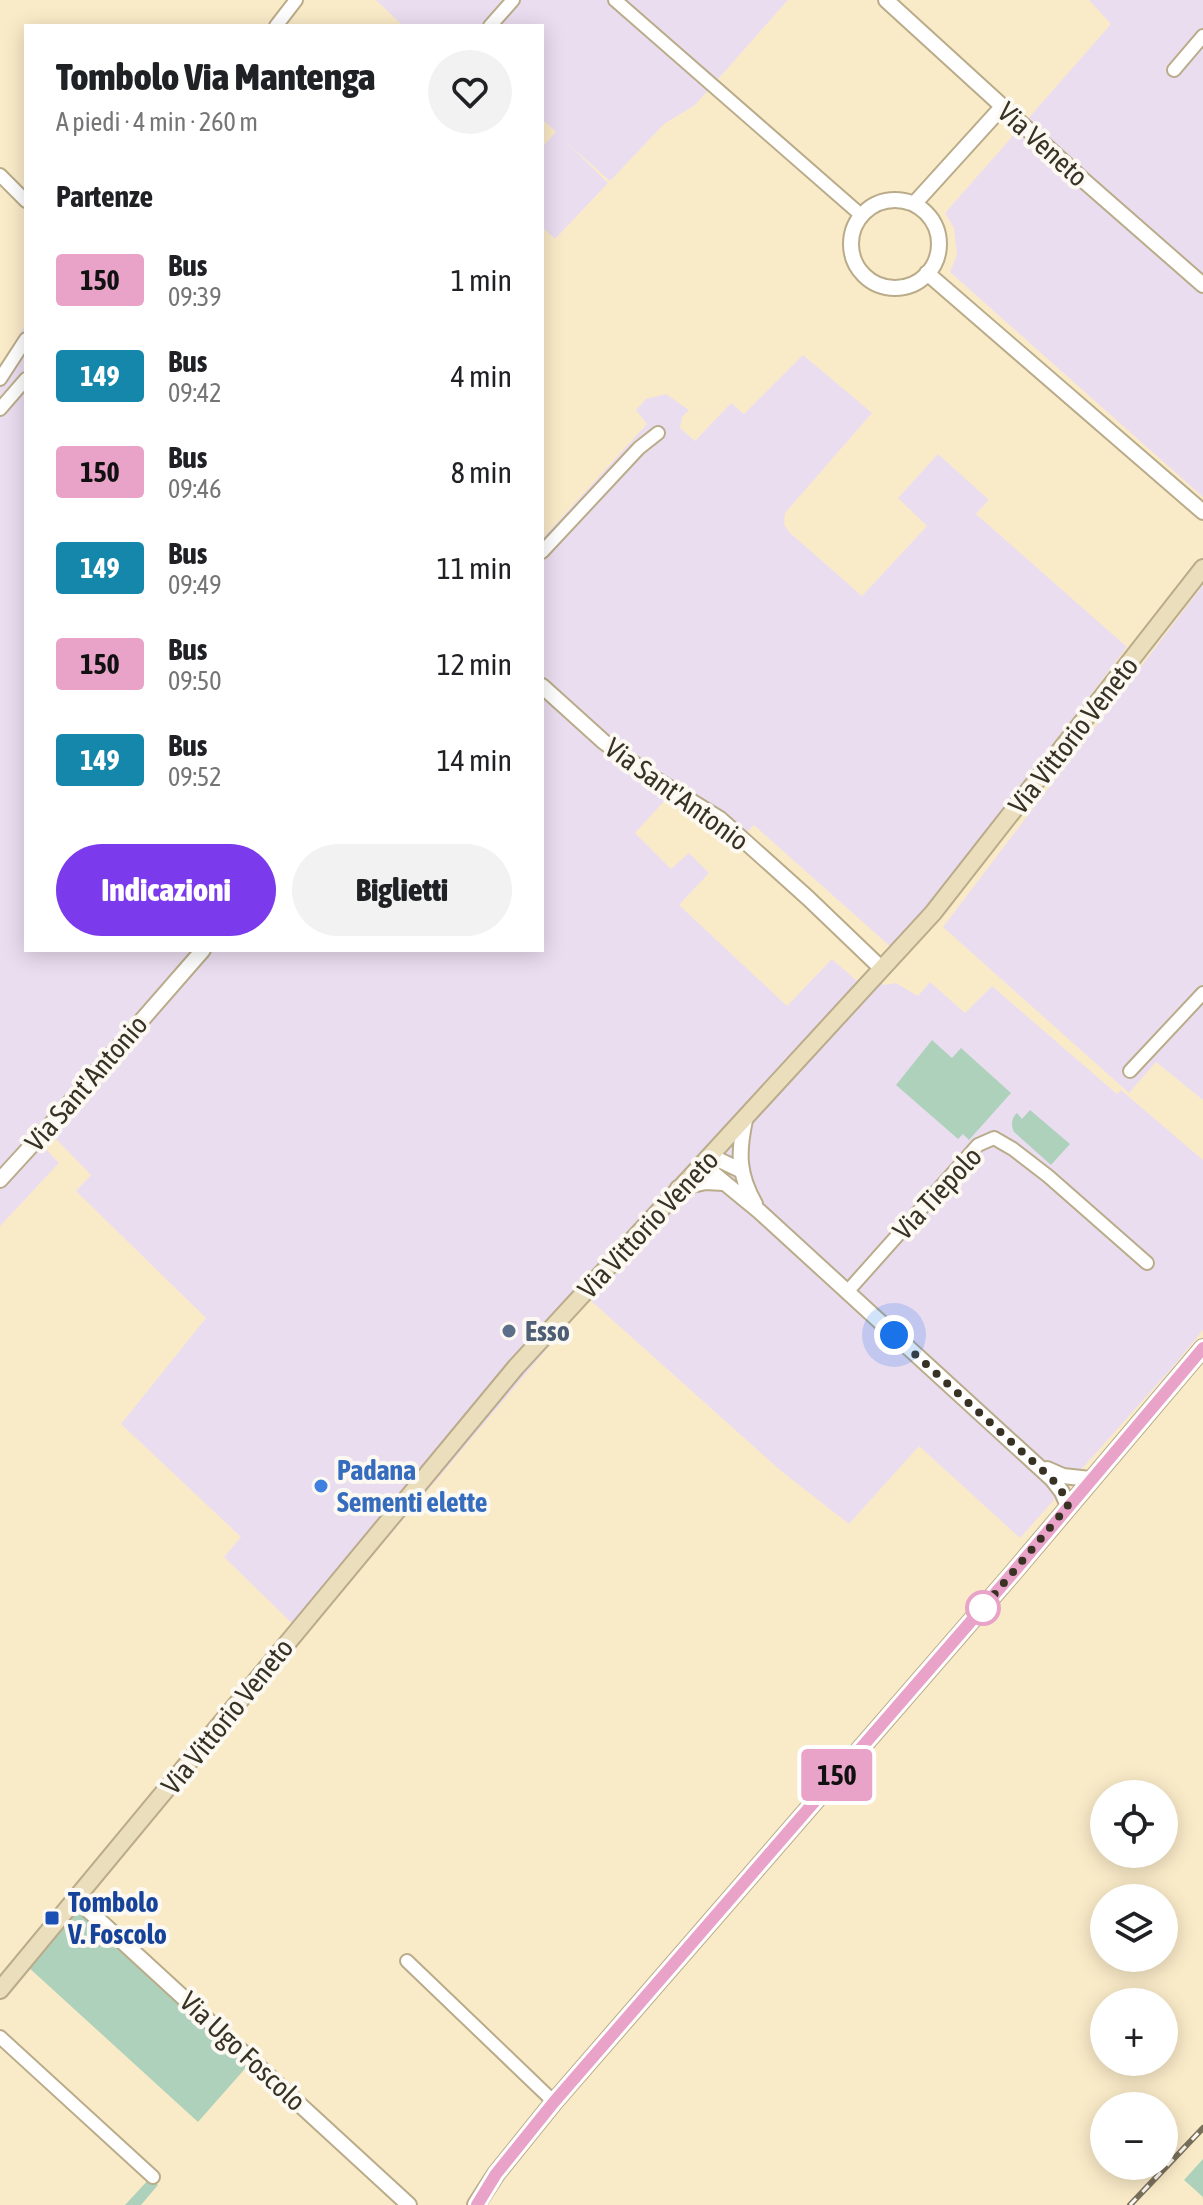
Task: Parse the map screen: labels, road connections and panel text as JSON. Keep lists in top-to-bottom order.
{
  "streets": {
    "main road": ["Via Vittorio Veneto"],
    "street": [
      "Via Veneto",
      "Via Sant'Antonio",
      "Via Tiepolo",
      "Via Ugo Foscolo"
    ]
  },
  "crossings": [
    ["Via Vittorio Veneto", "Via Sant'Antonio"],
    ["Via Vittorio Veneto", "Via Ugo Foscolo"]
  ],
  "places": {
    "other": ["Esso", "Padana Sementi elette"],
    "transit": ["Tombolo V. Foscolo"]
  },
  "lines": ["bus line 150"],
  "page": {
    "on_map": "150",
    "heading": [
      ["Tombolo Via Mantenga", "A piedi · 4 min · 260 m"],
      "Partenze"
    ],
    "list": [
      {
        "mark": "150",
        "name": "Bus",
        "note": "09:39",
        "value": "1 min"
      },
      {
        "mark": "149",
        "name": "Bus",
        "note": "09:42",
        "value": "4 min"
      },
      {
        "mark": "150",
        "name": "Bus",
        "note": "09:46",
        "value": "8 min"
      },
      {
        "mark": "149",
        "name": "Bus",
        "note": "09:49",
        "value": "11 min"
      },
      {
        "mark": "150",
        "name": "Bus",
        "note": "09:50",
        "value": "12 min"
      },
      {
        "mark": "149",
        "name": "Bus",
        "note": "09:52",
        "value": "14 min"
      }
    ],
    "buttons": ["Indicazioni", "Biglietti"],
    "map_buttons": ["+", "−"]
  }
}
